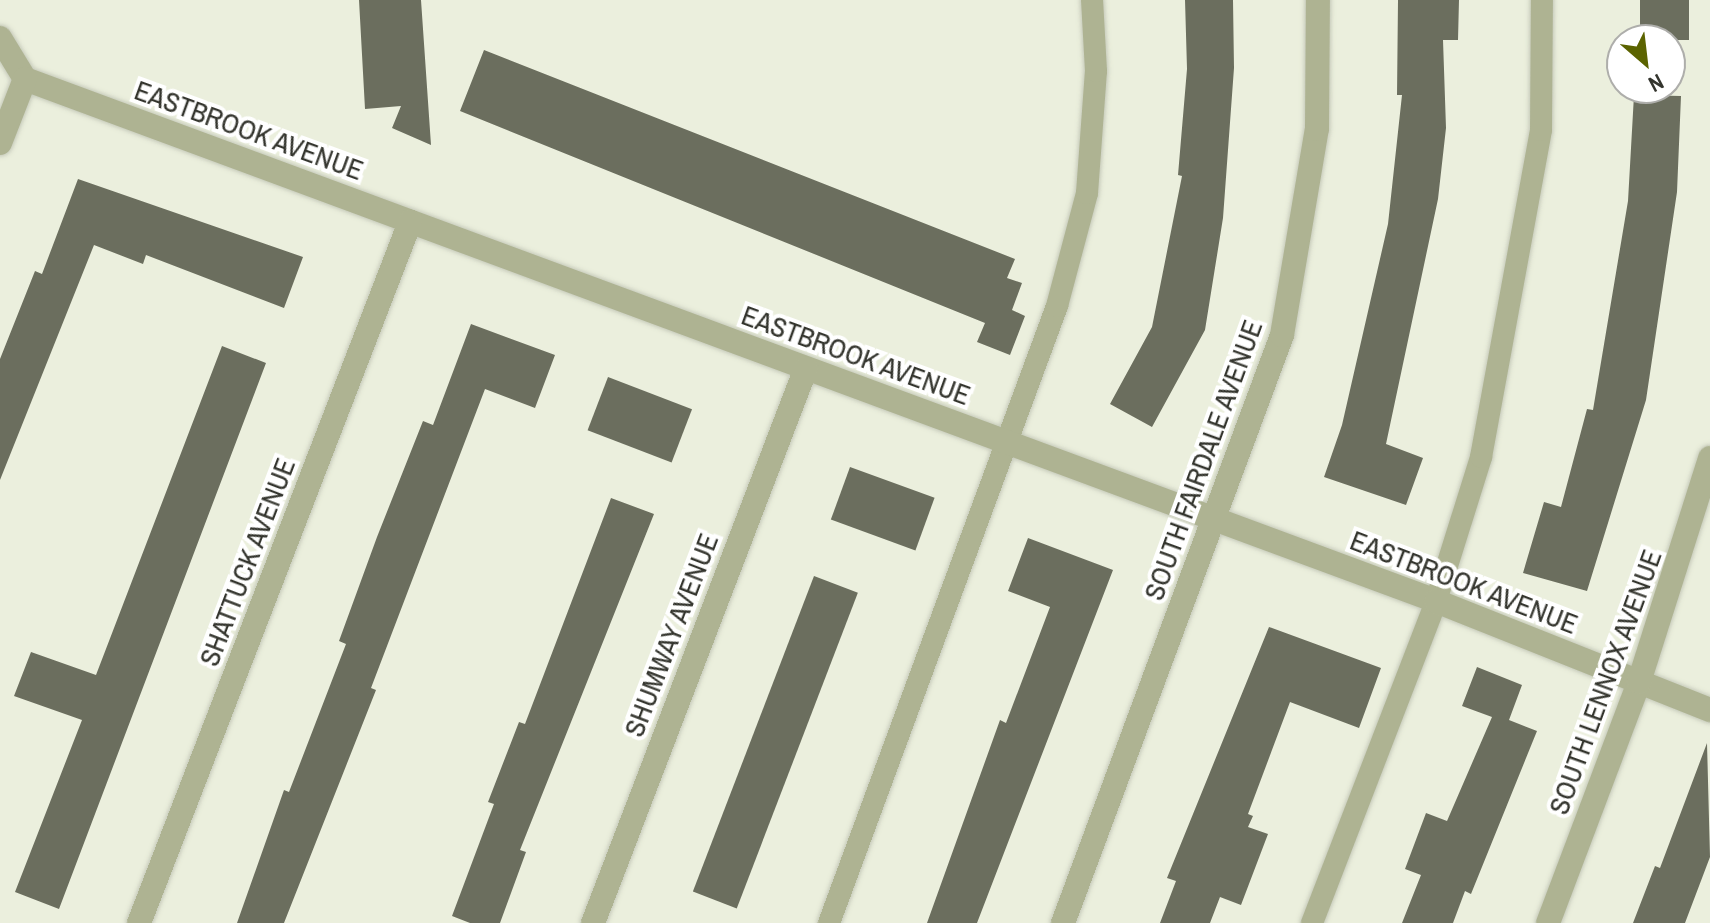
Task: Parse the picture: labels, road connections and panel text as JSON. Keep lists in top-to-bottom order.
{
  "streets": {
    "street": [
      "EASTBROOK AVENUE",
      "SOUTH FAIRDALE AVENUE",
      "SHATTUCK AVENUE",
      "SHUMWAY AVENUE",
      "SOUTH LENNOX AVENUE"
    ]
  },
  "crossings": [
    ["EASTBROOK AVENUE", "SOUTH FAIRDALE AVENUE"],
    ["EASTBROOK AVENUE", "SHATTUCK AVENUE"],
    ["EASTBROOK AVENUE", "SHUMWAY AVENUE"],
    ["EASTBROOK AVENUE", "SOUTH LENNOX AVENUE"]
  ],
  "north": "bottom right"
}
